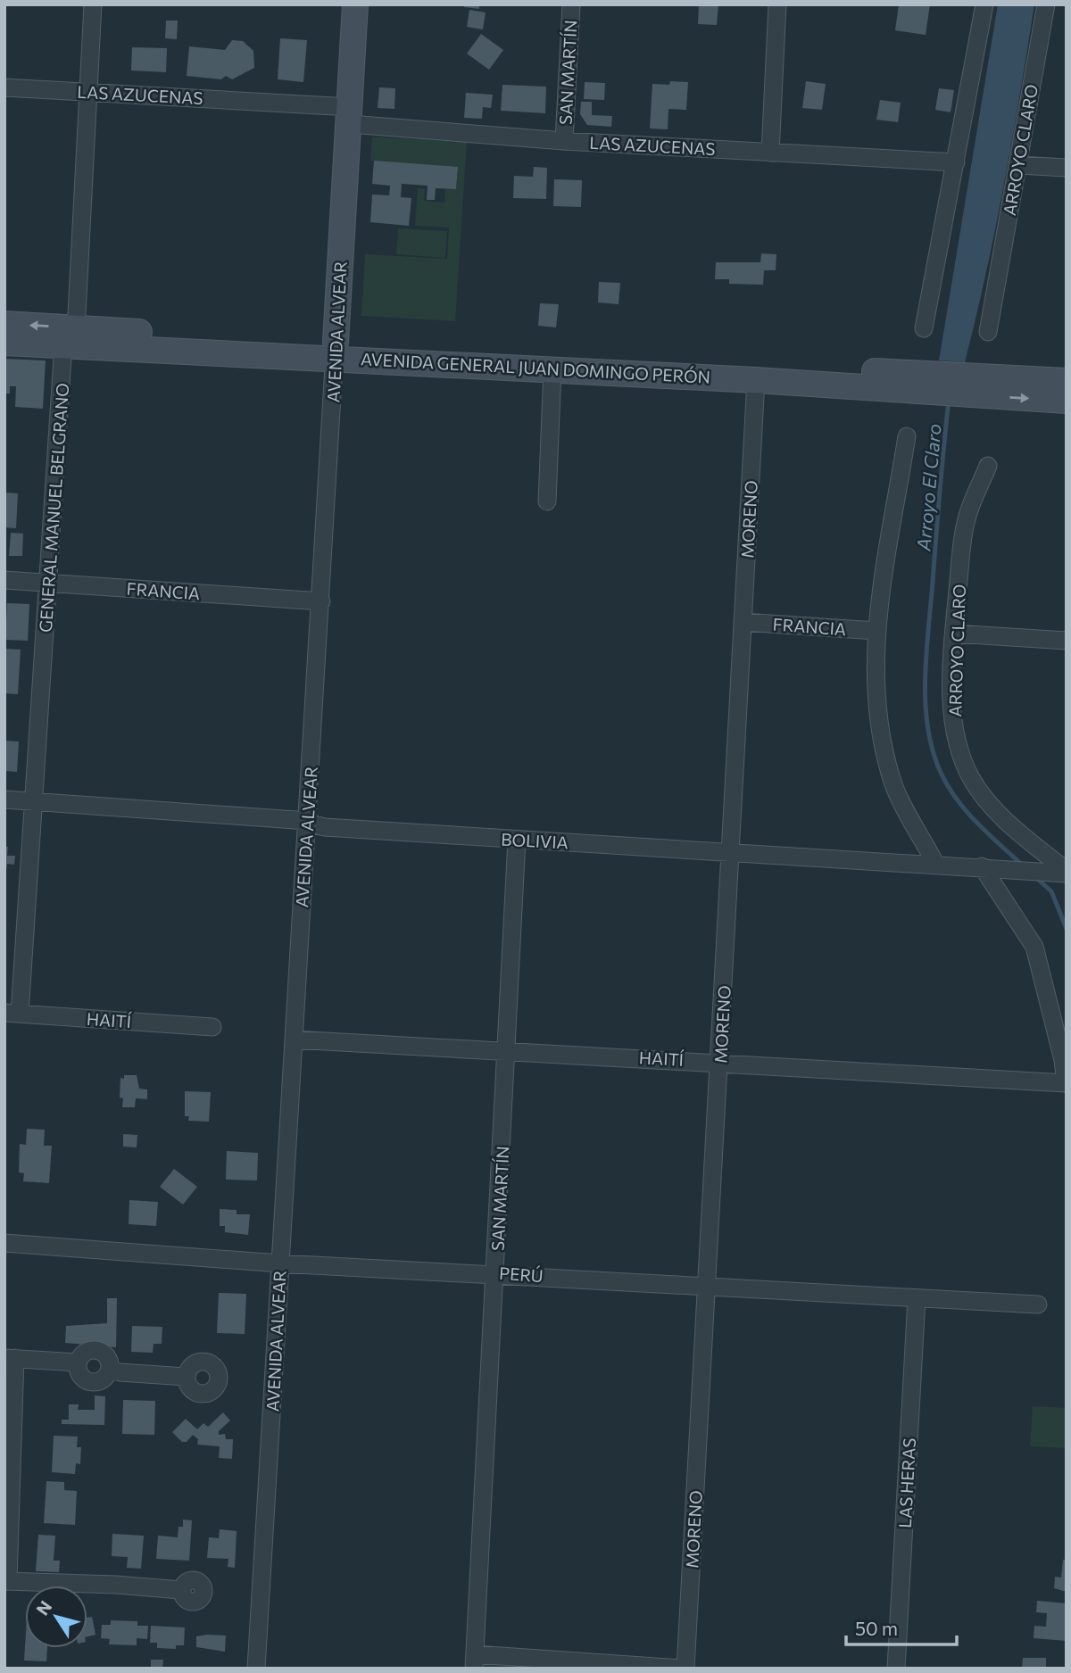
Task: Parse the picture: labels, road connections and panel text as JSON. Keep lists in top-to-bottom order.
{
  "streets": {
    "main road": ["AVENIDA ALVEAR", "AVENIDA GENERAL JUAN DOMINGO PERÓN"],
    "street": [
      "SAN MARTÍN",
      "LAS AZUCENAS",
      "ARROYO CLARO",
      "GENERAL MANUEL BELGRANO",
      "MORENO",
      "FRANCIA",
      "BOLIVIA",
      "HAITÍ",
      "PERÚ",
      "LAS HERAS"
    ]
  },
  "crossings": [
    ["SAN MARTÍN", "LAS AZUCENAS"],
    ["SAN MARTÍN", "BOLIVIA"],
    ["SAN MARTÍN", "HAITÍ"],
    ["SAN MARTÍN", "PERÚ"],
    ["LAS AZUCENAS", "AVENIDA ALVEAR"],
    ["LAS AZUCENAS", "GENERAL MANUEL BELGRANO"],
    ["ARROYO CLARO", "BOLIVIA"],
    ["AVENIDA ALVEAR", "AVENIDA GENERAL JUAN DOMINGO PERÓN"],
    ["AVENIDA ALVEAR", "FRANCIA"],
    ["AVENIDA ALVEAR", "BOLIVIA"],
    ["AVENIDA ALVEAR", "HAITÍ"],
    ["AVENIDA ALVEAR", "PERÚ"],
    ["AVENIDA GENERAL JUAN DOMINGO PERÓN", "GENERAL MANUEL BELGRANO"],
    ["AVENIDA GENERAL JUAN DOMINGO PERÓN", "MORENO"],
    ["GENERAL MANUEL BELGRANO", "FRANCIA"],
    ["GENERAL MANUEL BELGRANO", "BOLIVIA"],
    ["GENERAL MANUEL BELGRANO", "HAITÍ"],
    ["MORENO", "FRANCIA"],
    ["MORENO", "BOLIVIA"],
    ["MORENO", "HAITÍ"],
    ["MORENO", "PERÚ"],
    ["PERÚ", "LAS HERAS"]
  ],
  "water": ["Arroyo El Claro"],
  "scale_bar": "50 m",
  "north": "top left"
}
